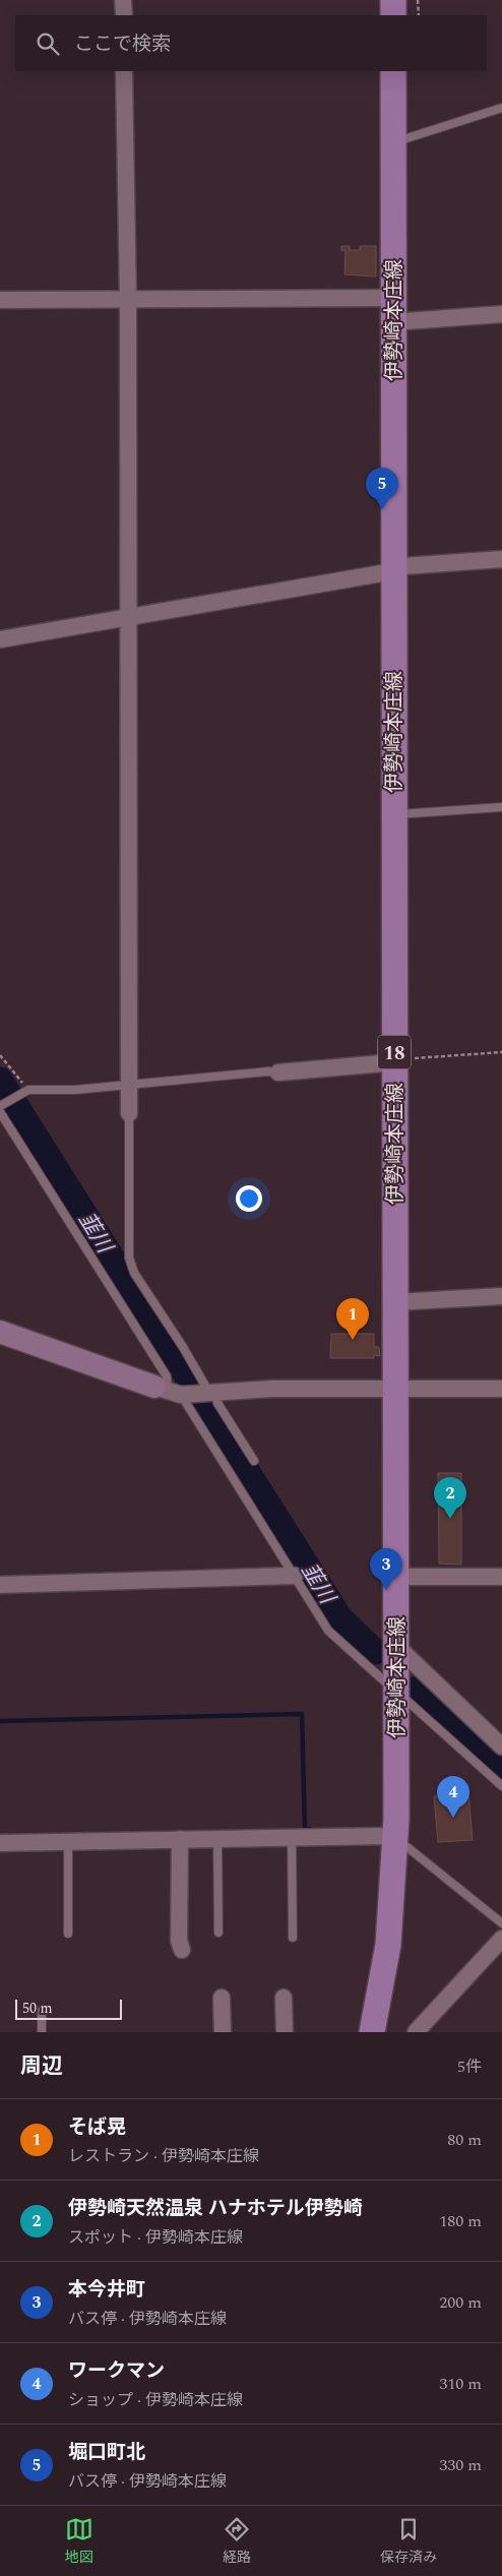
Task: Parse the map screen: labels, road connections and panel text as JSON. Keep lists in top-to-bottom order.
{
  "streets": {
    "main road": ["伊勢崎本庄線", "18"]
  },
  "water": ["韮川"],
  "scale_bar": "50 m",
  "page": {
    "search": "ここで検索",
    "pins": [
      "5",
      "1",
      "2",
      "3",
      "4"
    ],
    "scale": "50 m",
    "heading": ["周辺", "5件"],
    "list": [
      {
        "mark": "1",
        "name": "そば晃",
        "note": "レストラン · 伊勢崎本庄線",
        "value": "80 m"
      },
      {
        "mark": "2",
        "name": "伊勢崎天然温泉 ハナホテル伊勢崎",
        "note": "スポット · 伊勢崎本庄線",
        "value": "180 m"
      },
      {
        "mark": "3",
        "name": "本今井町",
        "note": "バス停 · 伊勢崎本庄線",
        "value": "200 m"
      },
      {
        "mark": "4",
        "name": "ワークマン",
        "note": "ショップ · 伊勢崎本庄線",
        "value": "310 m"
      },
      {
        "mark": "5",
        "name": "堀口町北",
        "note": "バス停 · 伊勢崎本庄線",
        "value": "330 m"
      }
    ],
    "nav": ["地図", "経路", "保存済み"]
  }
}
